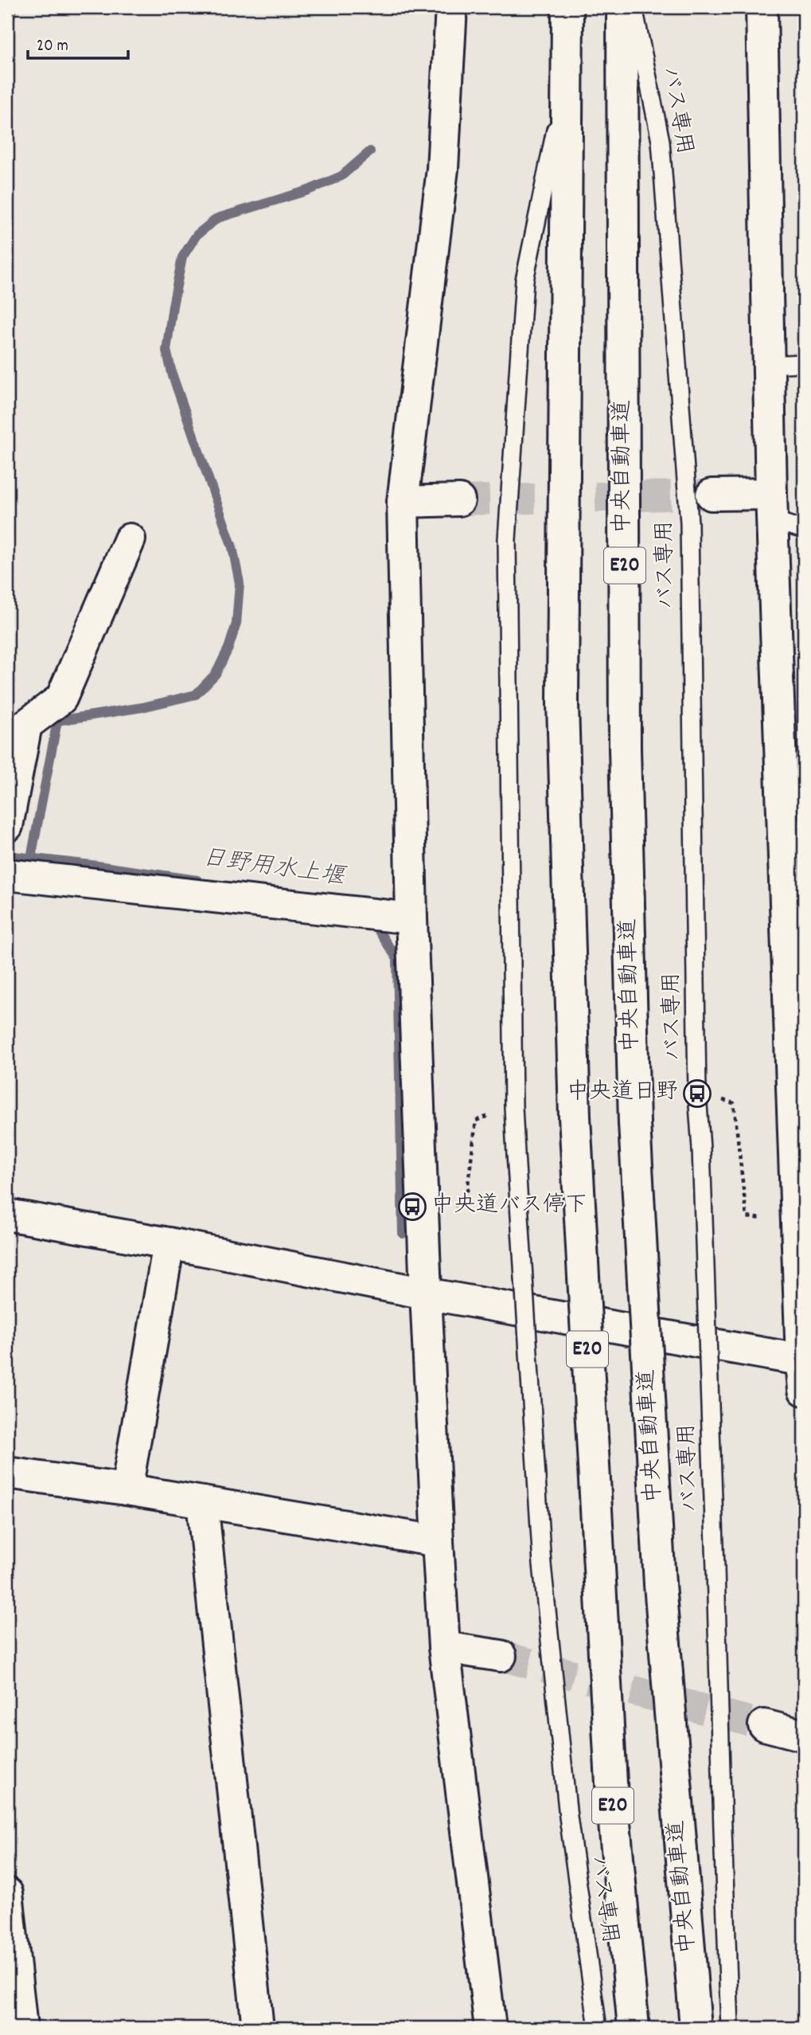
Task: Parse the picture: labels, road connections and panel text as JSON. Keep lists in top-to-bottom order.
{
  "streets": {
    "main road": ["中央自動車道", "E20"],
    "lane": ["バス専用"]
  },
  "crossings": [
    ["バス専用", "E20"]
  ],
  "water": ["日野用水上堰"],
  "places": {
    "bus stop": ["中央道日野", "中央道バス停下"]
  },
  "scale_bar": "20 m"
}
